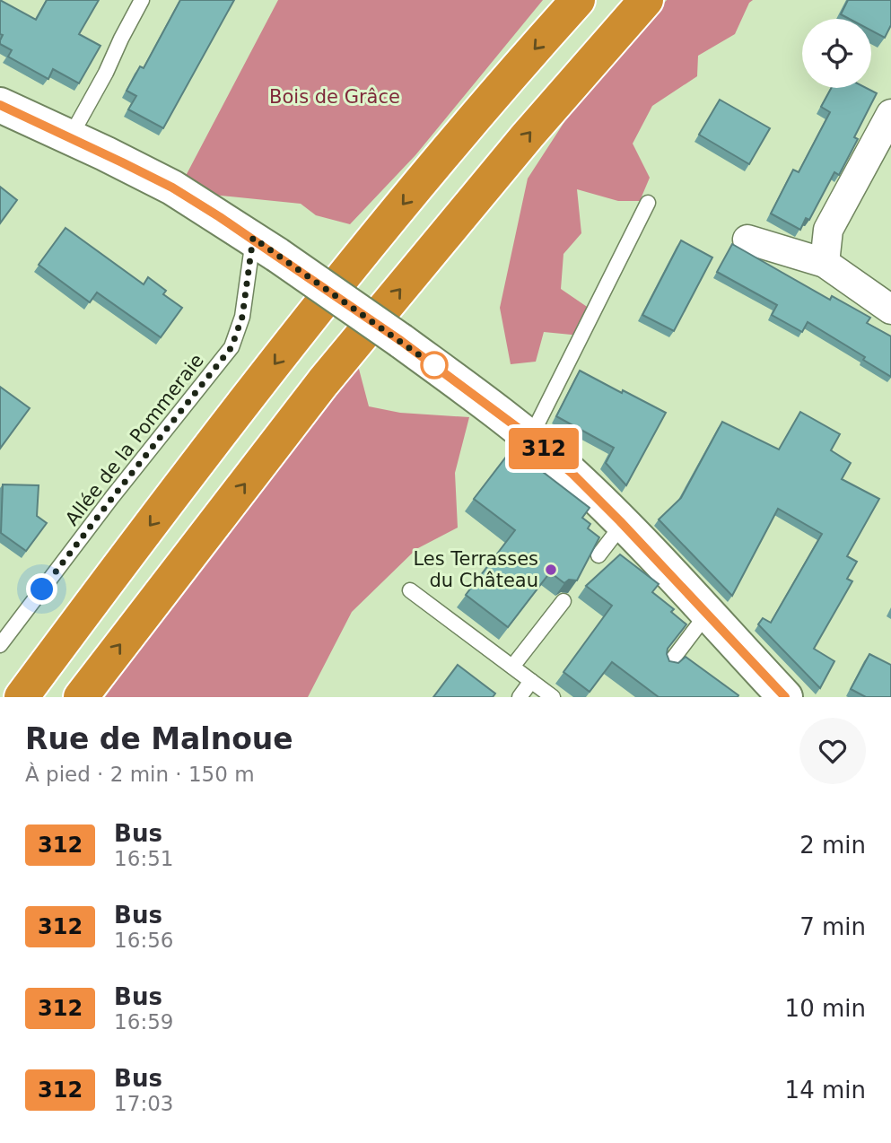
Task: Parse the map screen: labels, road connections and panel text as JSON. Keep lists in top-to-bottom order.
{
  "streets": {
    "lane": ["Allée de la Pommeraie"]
  },
  "parks": ["Bois de Grâce"],
  "places": ["Les Terrasses du Château"],
  "lines": ["bus line 312"],
  "page": {
    "on_map": "312",
    "heading": ["Rue de Malnoue", "À pied · 2 min · 150 m"],
    "list": [
      {
        "mark": "312",
        "name": "Bus",
        "note": "16:51",
        "value": "2 min"
      },
      {
        "mark": "312",
        "name": "Bus",
        "note": "16:56",
        "value": "7 min"
      },
      {
        "mark": "312",
        "name": "Bus",
        "note": "16:59",
        "value": "10 min"
      },
      {
        "mark": "312",
        "name": "Bus",
        "note": "17:03",
        "value": "14 min"
      }
    ]
  }
}
